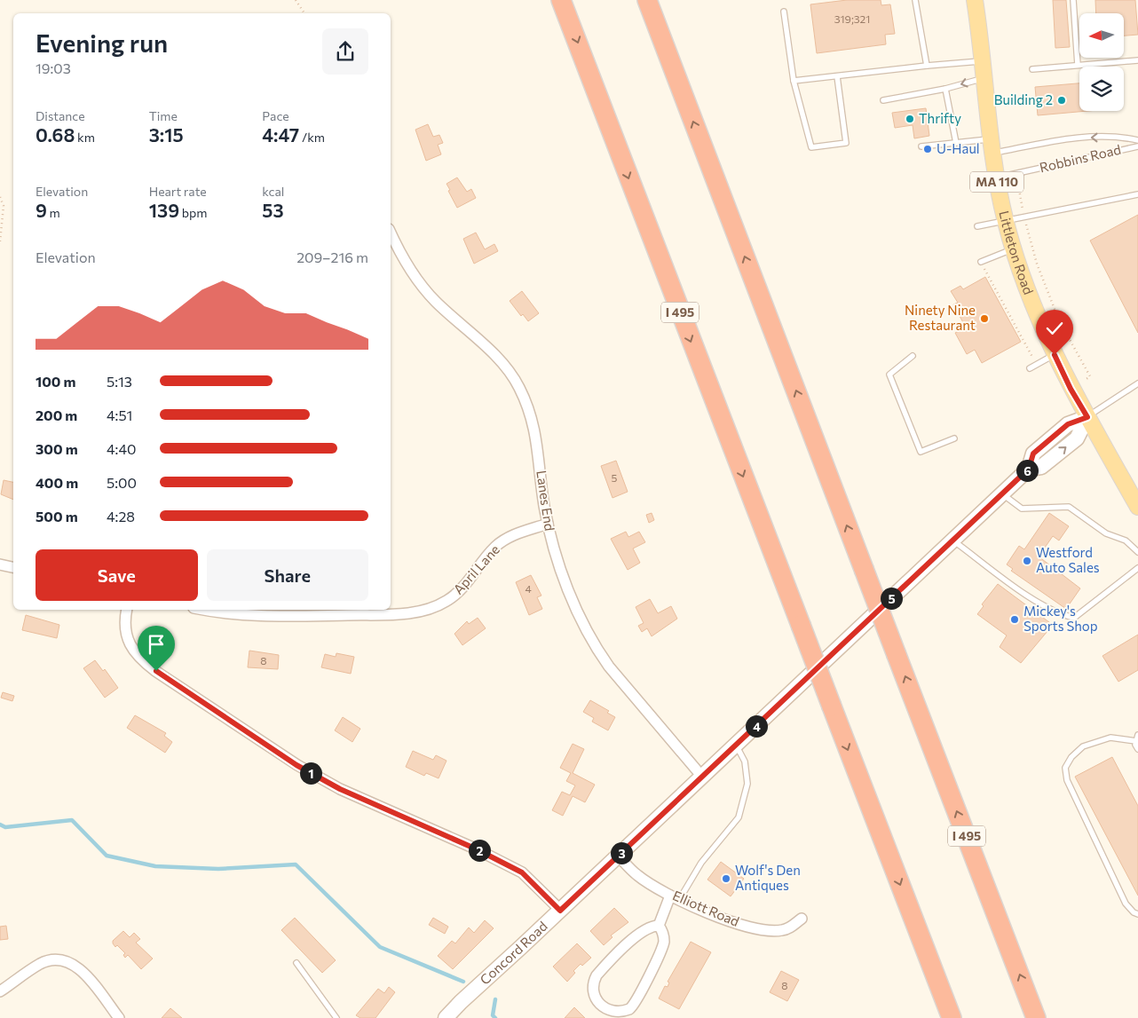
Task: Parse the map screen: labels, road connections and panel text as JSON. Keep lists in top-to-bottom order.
{
  "streets": {
    "highway": ["I 495"],
    "main road": ["MA 110", "Littleton Road", "Concord Road"],
    "street": ["Lanes End", "April Lane", "Elliott Road"],
    "lane": ["Robbins Road"]
  },
  "crossings": [
    ["Robbins Road", "Littleton Road"],
    ["Littleton Road", "Concord Road"],
    ["Lanes End", "April Lane"],
    ["Lanes End", "Concord Road"],
    ["Elliott Road", "Concord Road"]
  ],
  "places": [
    "Building 2",
    "Thrifty",
    "U-Haul",
    "Ninety Nine Restaurant",
    "Westford Auto Sales",
    "Mickey's Sports Shop",
    "Wolf's Den Antiques"
  ],
  "house_numbers": [
    "319;321",
    "5",
    "4",
    "8",
    "8"
  ],
  "north": "left",
  "page": {
    "heading": ["Evening run", "19:03"],
    "stats": [
      ["Distance", "0.68 km"],
      ["Time", "3:15"],
      ["Pace", "4:47 /km"],
      ["Elevation", "9 m"],
      ["Heart rate", "139 bpm"],
      ["kcal", "53"]
    ],
    "chart": ["Elevation", "209–216 m"],
    "list": [
      {
        "name": "100 m",
        "note": "5:13"
      },
      {
        "name": "200 m",
        "note": "4:51"
      },
      {
        "name": "300 m",
        "note": "4:40"
      },
      {
        "name": "400 m",
        "note": "5:00"
      },
      {
        "name": "500 m",
        "note": "4:28"
      }
    ],
    "pins": [
      "6",
      "5",
      "4",
      "1",
      "2",
      "3"
    ],
    "buttons": ["Save", "Share"]
  }
}
